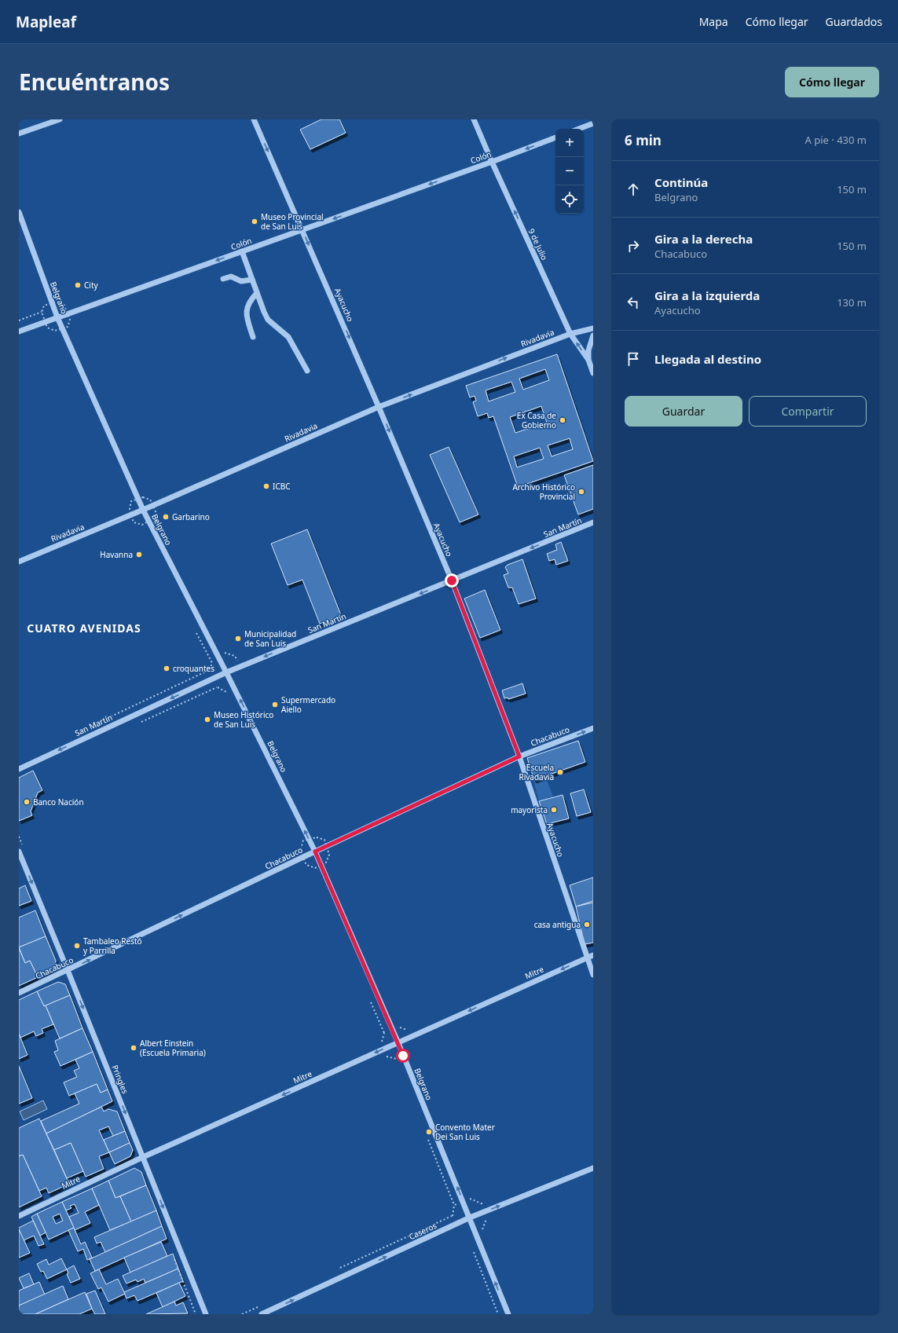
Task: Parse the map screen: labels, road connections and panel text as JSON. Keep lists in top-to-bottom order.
{
  "streets": {
    "street": [
      "Colón",
      "9 de Julio",
      "Belgrano",
      "Ayacucho",
      "Rivadavia",
      "San Martín",
      "Chacabuco",
      "Mitre",
      "Pringles",
      "Caseros"
    ]
  },
  "crossings": [
    ["Colón", "9 de Julio"],
    ["Colón", "Belgrano"],
    ["Colón", "Ayacucho"],
    ["9 de Julio", "Rivadavia"],
    ["Belgrano", "Rivadavia"],
    ["Belgrano", "San Martín"],
    ["Belgrano", "Chacabuco"],
    ["Belgrano", "Mitre"],
    ["Belgrano", "Caseros"],
    ["Ayacucho", "Rivadavia"],
    ["Ayacucho", "San Martín"],
    ["Ayacucho", "Chacabuco"],
    ["Ayacucho", "Mitre"],
    ["Chacabuco", "Pringles"],
    ["Mitre", "Pringles"]
  ],
  "one_way": [
    "Colón",
    "9 de Julio",
    "Belgrano",
    "Ayacucho",
    "San Martín",
    "Chacabuco",
    "Mitre",
    "Pringles",
    "Caseros"
  ],
  "districts": ["CUATRO AVENIDAS"],
  "places": [
    "Museo Provincial de San Luis",
    "City",
    "Ex Casa de Gobierno",
    "ICBC",
    "Archivo Histórico Provincial",
    "Garbarino",
    "Havanna",
    "Municipalidad de San Luis",
    "croquantes",
    "Supermercado Aiello",
    "Museo Histórico de San Luis",
    "Escuela Rivadavia",
    "Banco Nación",
    "mayorista",
    "casa antigua",
    "Tambaleo Restó y Parrilla",
    "Albert Einstein (Escuela Primaria)",
    "Convento Mater Dei San Luis"
  ],
  "page": {
    "header": "Mapleaf",
    "nav": ["Mapa", "Cómo llegar", "Guardados"],
    "title": "Encuéntranos",
    "buttons": [
      "Cómo llegar",
      ["Guardar", "Compartir"]
    ],
    "heading": ["6 min", "A pie · 430 m"],
    "map_buttons": ["+", "−"],
    "list": [
      ["Continúa", "Belgrano", "150 m"],
      ["Gira a la derecha", "Chacabuco", "150 m"],
      ["Gira a la izquierda", "Ayacucho", "130 m"],
      "Llegada al destino"
    ]
  }
}
